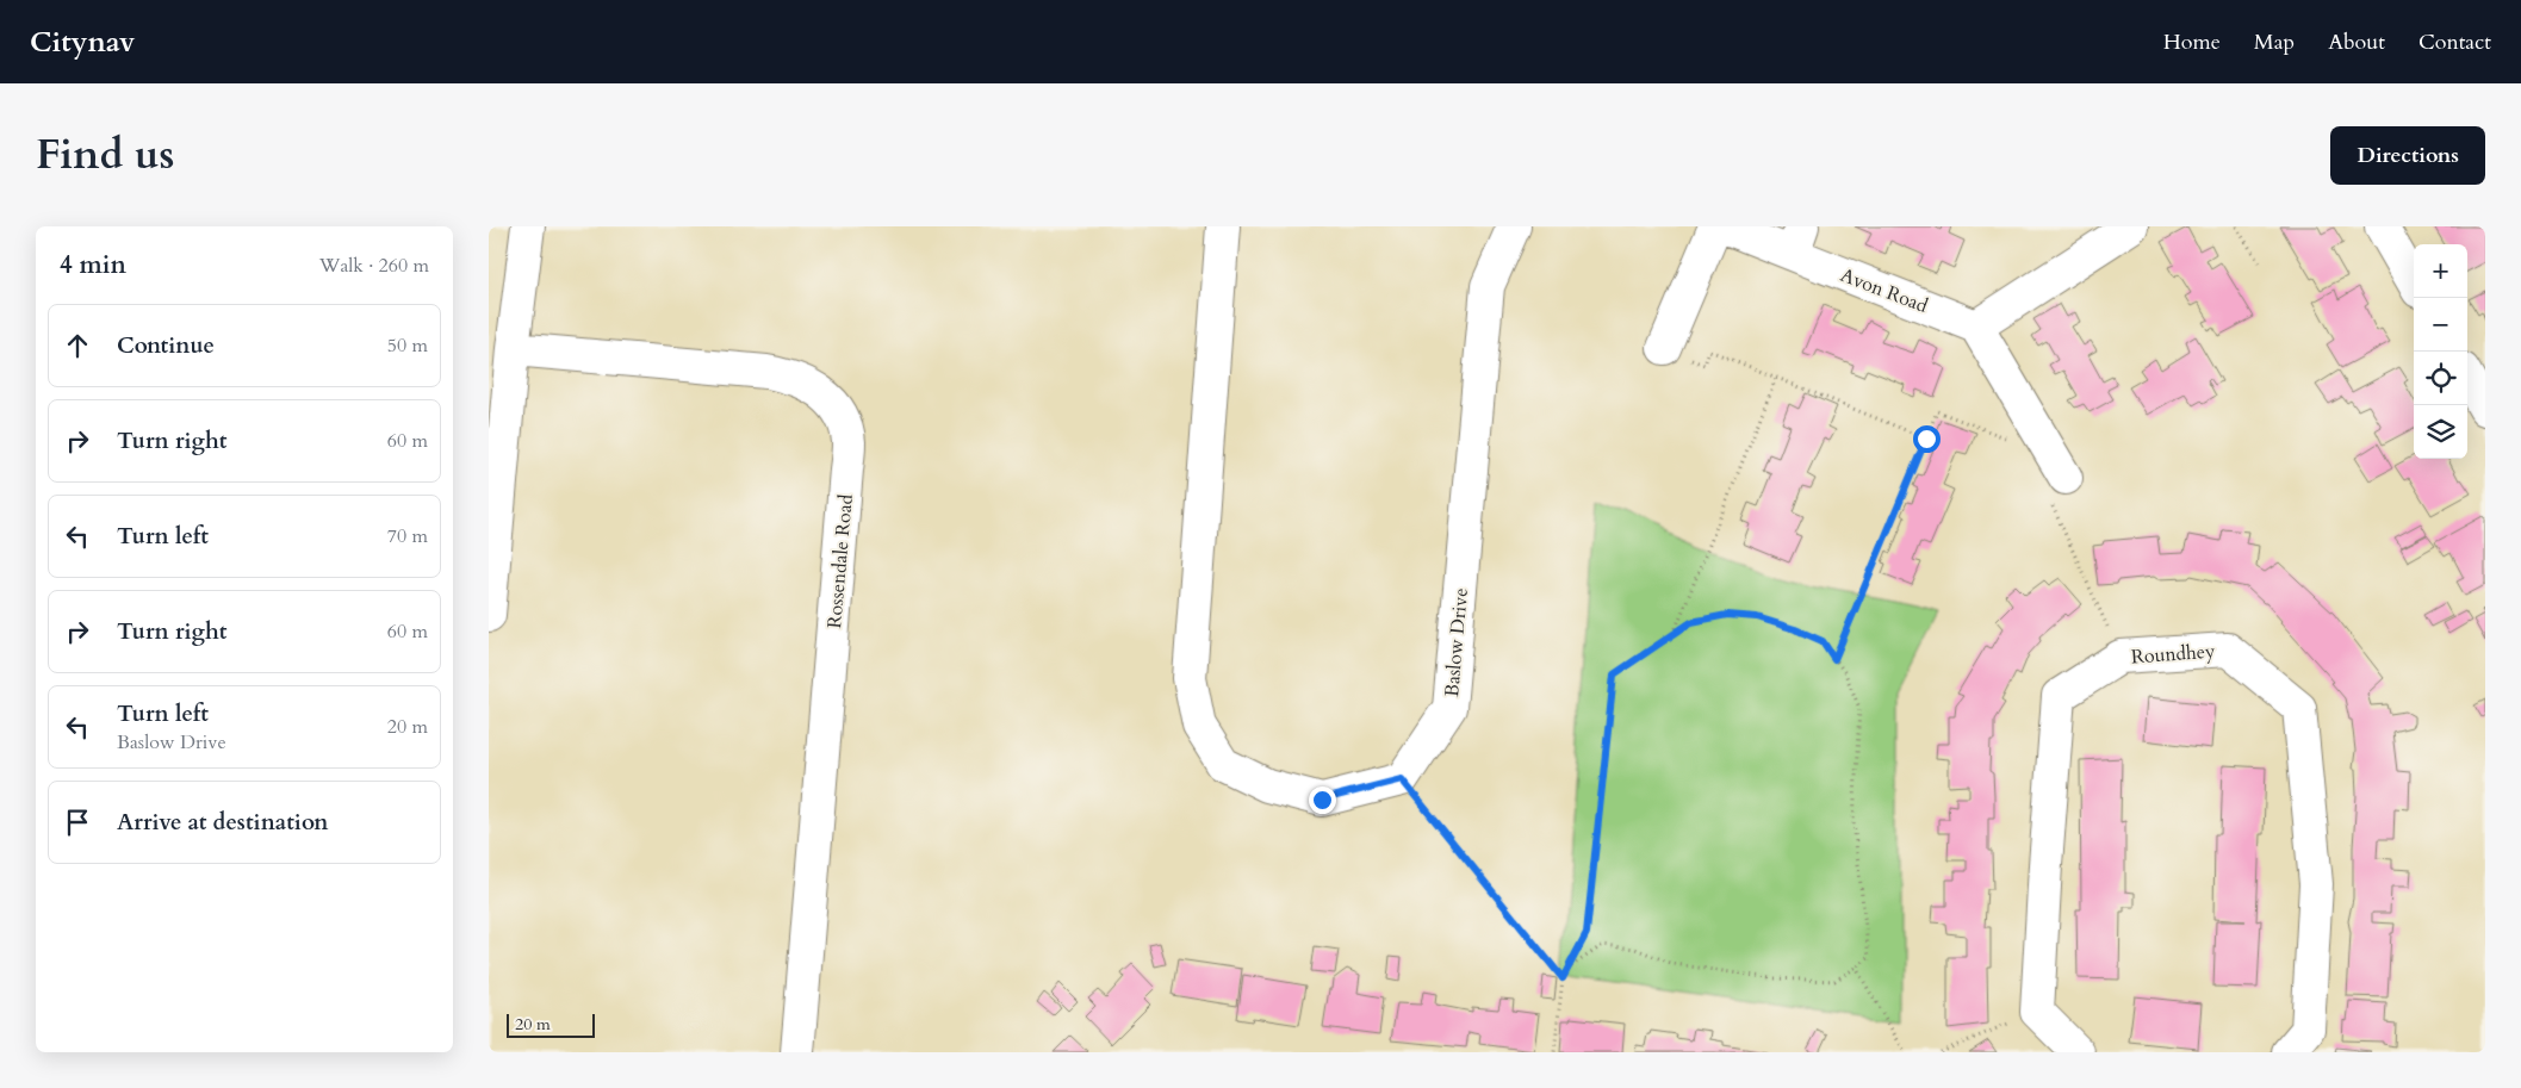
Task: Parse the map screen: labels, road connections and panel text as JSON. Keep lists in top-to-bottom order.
{
  "streets": {
    "street": [
      "Avon Road",
      "Rossendale Road",
      "Baslow Drive",
      "Roundhey"
    ]
  },
  "scale_bar": "20 m",
  "page": {
    "header": "Citynav",
    "nav": [
      "Home",
      "Map",
      "About",
      "Contact"
    ],
    "title": "Find us",
    "buttons": "Directions",
    "heading": ["4 min", "Walk · 260 m"],
    "map_buttons": ["+", "−"],
    "list": [
      ["Continue", "50 m"],
      ["Turn right", "60 m"],
      ["Turn left", "70 m"],
      ["Turn right", "60 m"],
      ["Turn left", "Baslow Drive", "20 m"],
      "Arrive at destination"
    ],
    "scale": "20 m"
  }
}
